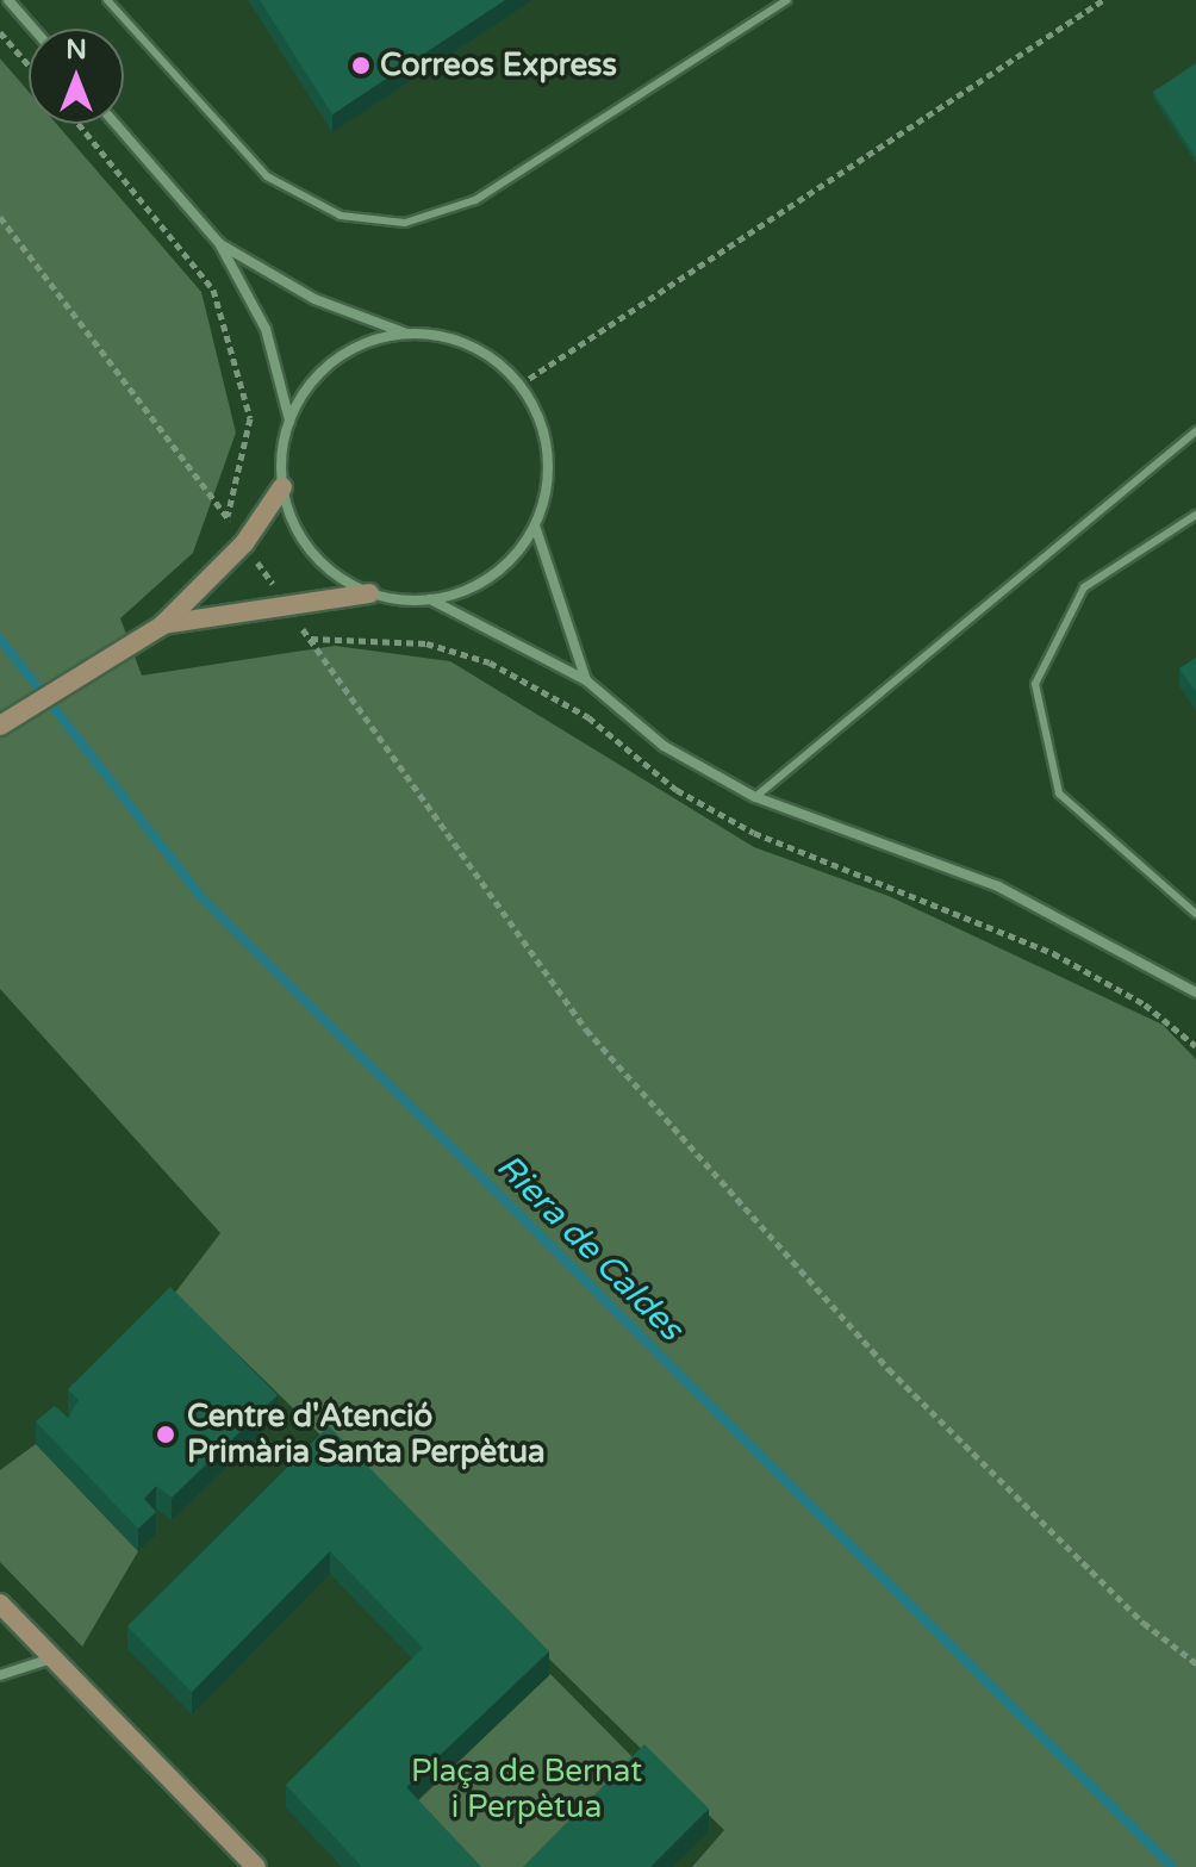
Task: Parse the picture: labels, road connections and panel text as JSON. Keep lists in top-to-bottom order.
{
  "water": ["Riera de Caldes"],
  "parks": ["Plaça de Bernat i Perpètua"],
  "places": ["Correos Express", "Centre d'Atenció Primària Santa Perpètua"],
  "north": "top"
}
